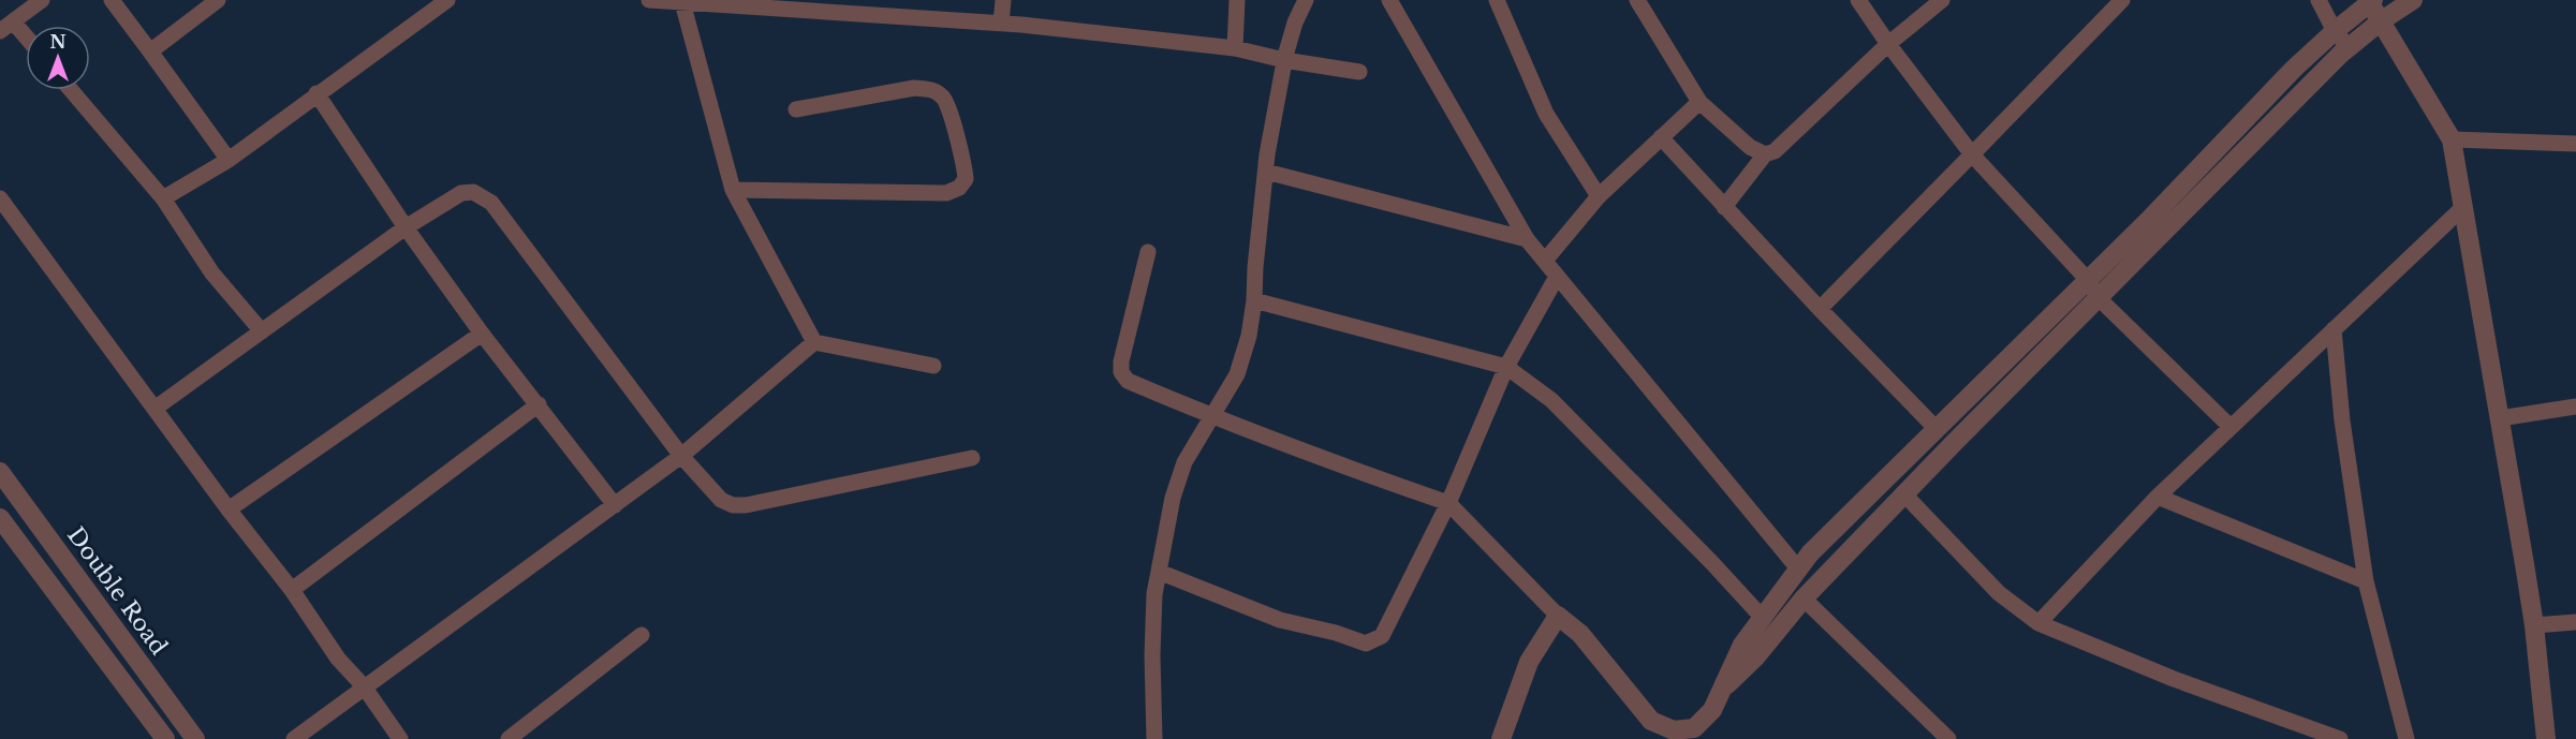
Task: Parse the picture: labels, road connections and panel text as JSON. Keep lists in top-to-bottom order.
{
  "streets": {
    "street": ["Double Road"]
  },
  "north": "top"
}
